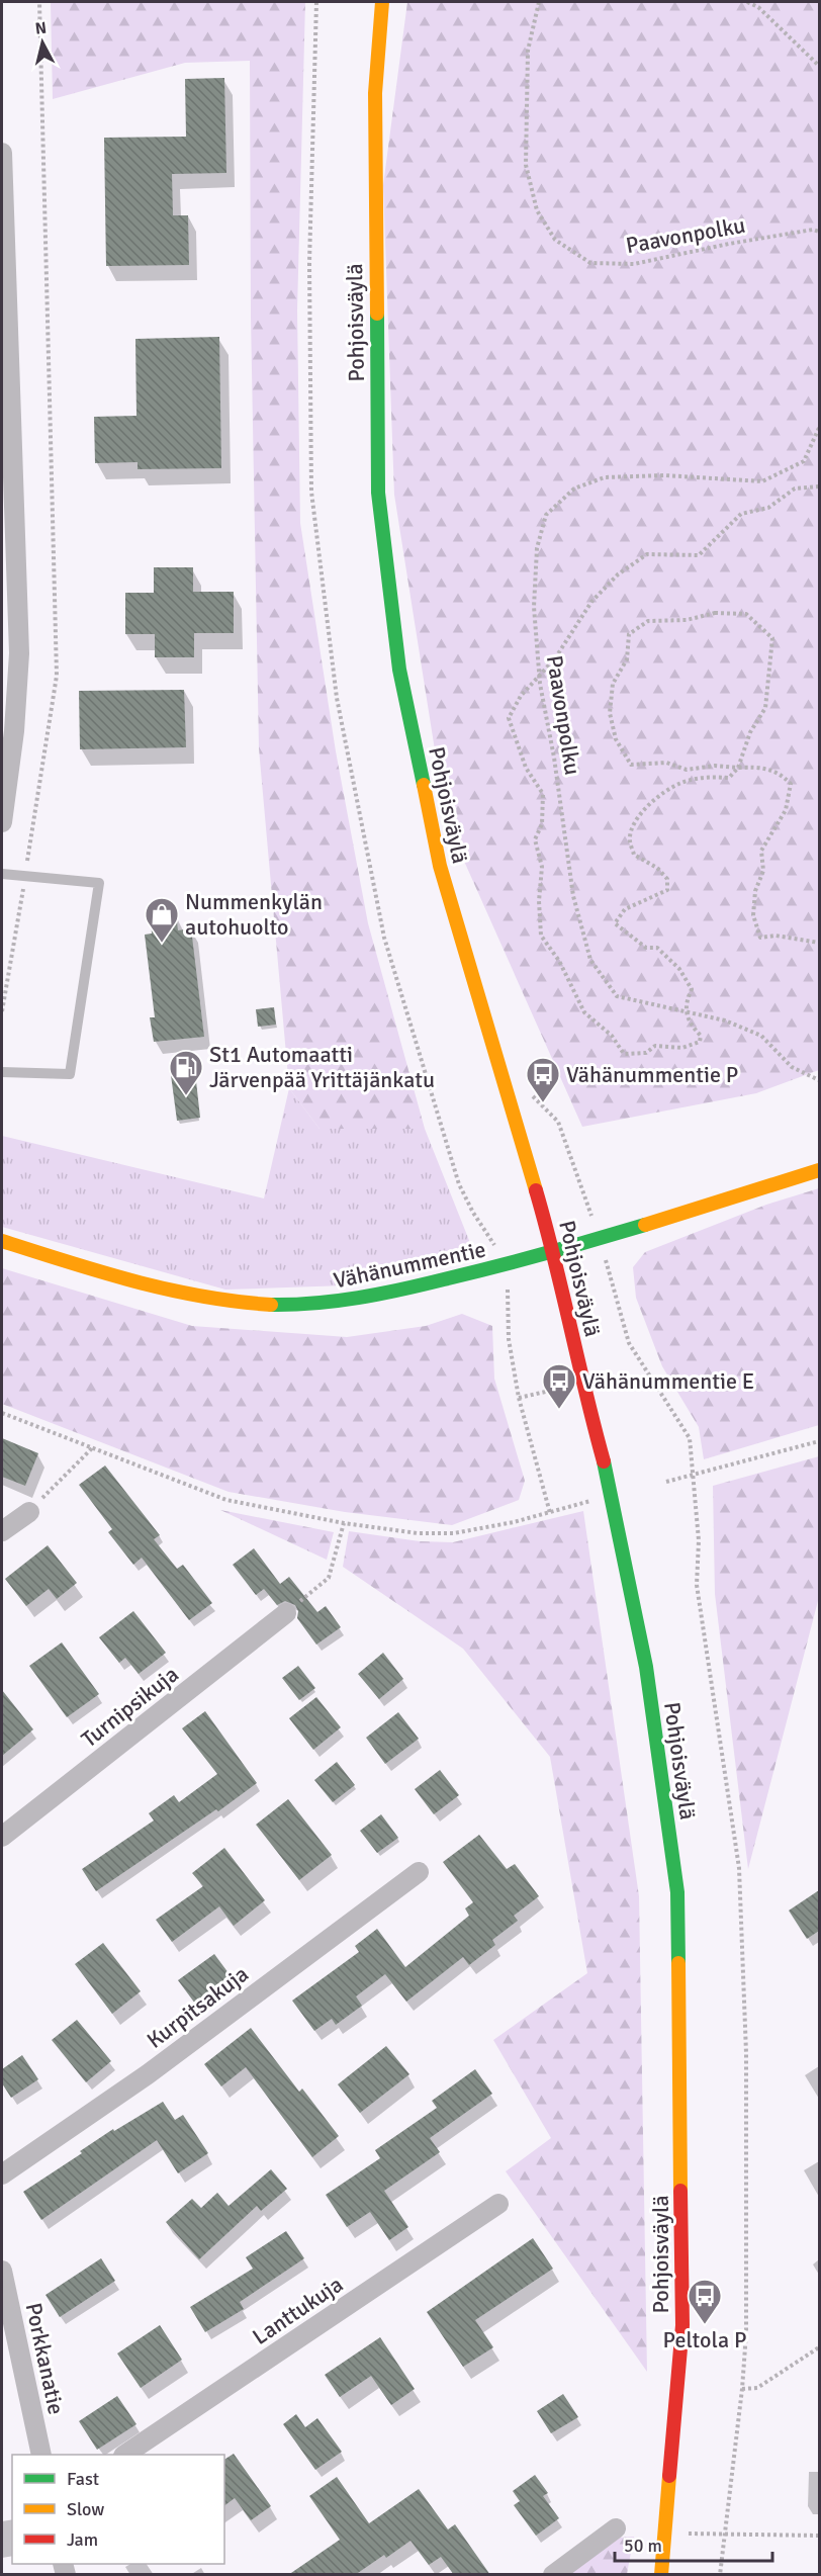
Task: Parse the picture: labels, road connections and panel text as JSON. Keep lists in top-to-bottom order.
{
  "streets": {
    "main road": ["Pohjoisväylä", "Vähänummentie"],
    "street": [
      "Turnipsikuja",
      "Kurpitsakuja",
      "Lanttukuja",
      "Porkkanatie"
    ],
    "path": ["Paavonpolku"]
  },
  "crossings": [
    ["Pohjoisväylä", "Vähänummentie"]
  ],
  "places": {
    "shop": ["Nummenkylän autohuolto"],
    "fuel station": ["St1 Automaatti Järvenpää Yrittäjänkatu"],
    "bus stop": ["Vähänummentie P", "Vähänummentie E", "Peltola P"]
  },
  "legend": ["Fast", "Slow", "Jam"],
  "scale_bar": "50 m",
  "north": "top"
}
